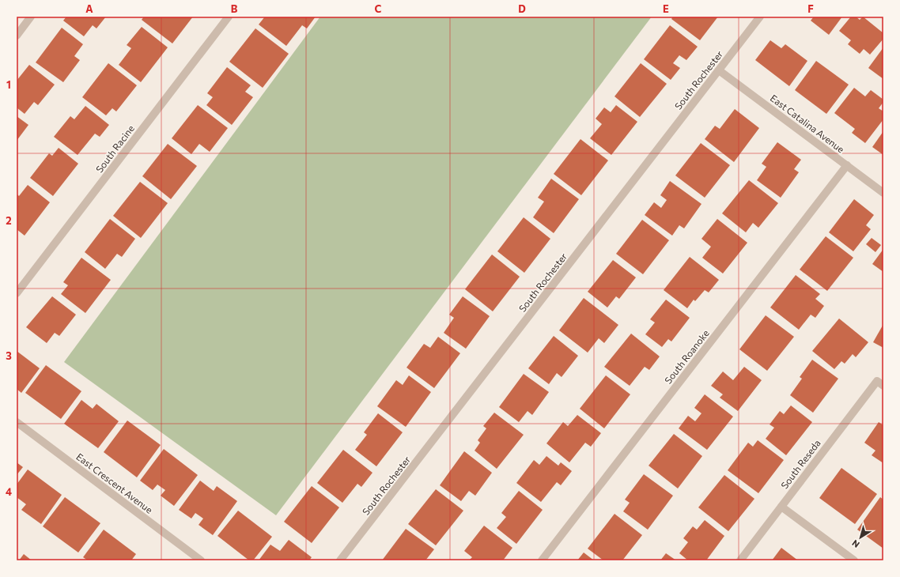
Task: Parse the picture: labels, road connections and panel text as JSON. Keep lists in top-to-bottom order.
{
  "streets": {
    "street": [
      "South Rochester",
      "East Catalina Avenue",
      "South Racine",
      "South Roanoke",
      "South Reseda",
      "East Crescent Avenue"
    ]
  },
  "crossings": [
    ["South Rochester", "East Catalina Avenue"],
    ["East Catalina Avenue", "South Roanoke"]
  ],
  "north": "bottom left",
  "grid": {
    "columns": [
      "A",
      "B",
      "C",
      "D",
      "E",
      "F"
    ],
    "rows": [
      "1",
      "2",
      "3",
      "4"
    ]
  }
}
